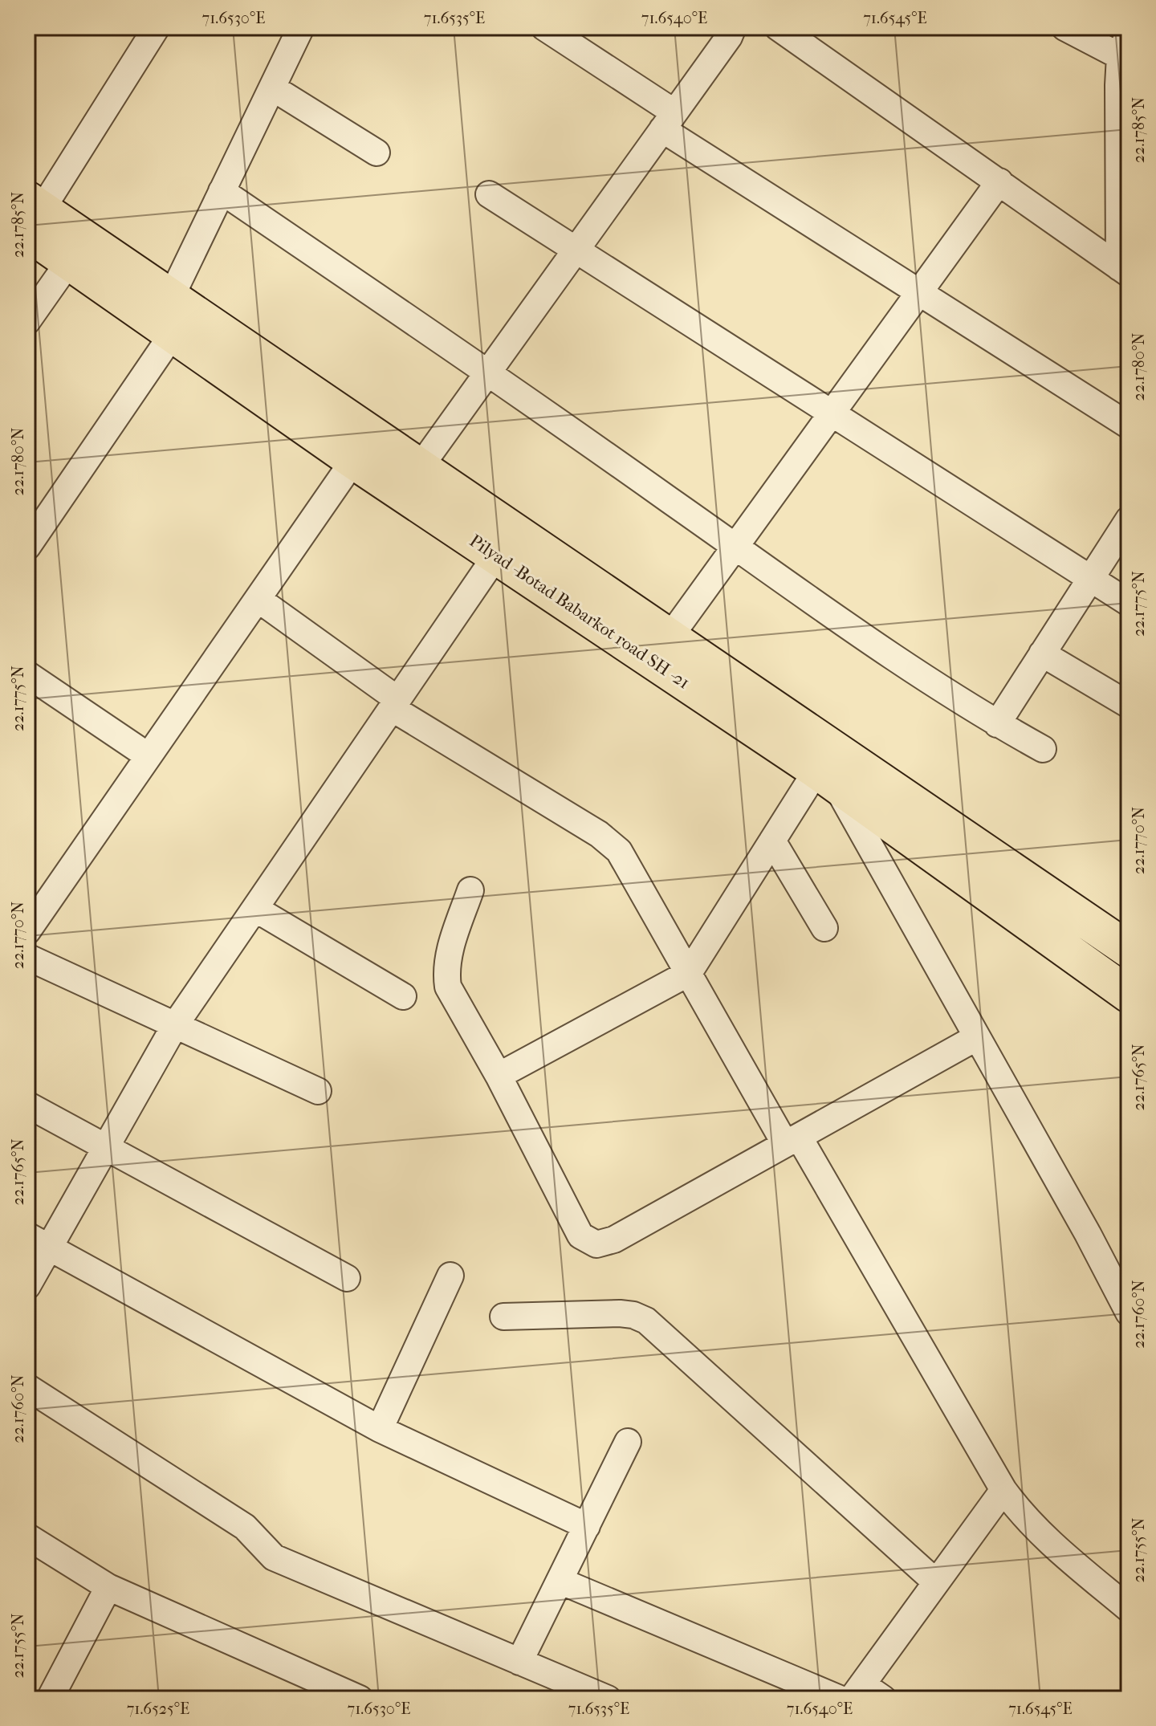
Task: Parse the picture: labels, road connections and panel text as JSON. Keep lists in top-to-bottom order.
{
  "streets": {
    "main road": ["Pilyad -Botad Babarkot road SH -21"]
  },
  "coordinates": [
    "71.6530°E",
    "71.6535°E",
    "71.6540°E",
    "71.6545°E",
    "22.1785°N",
    "22.1780°N",
    "22.1775°N",
    "22.1770°N",
    "22.1765°N",
    "22.1760°N",
    "22.1755°N",
    "71.6525°E"
  ]
}
